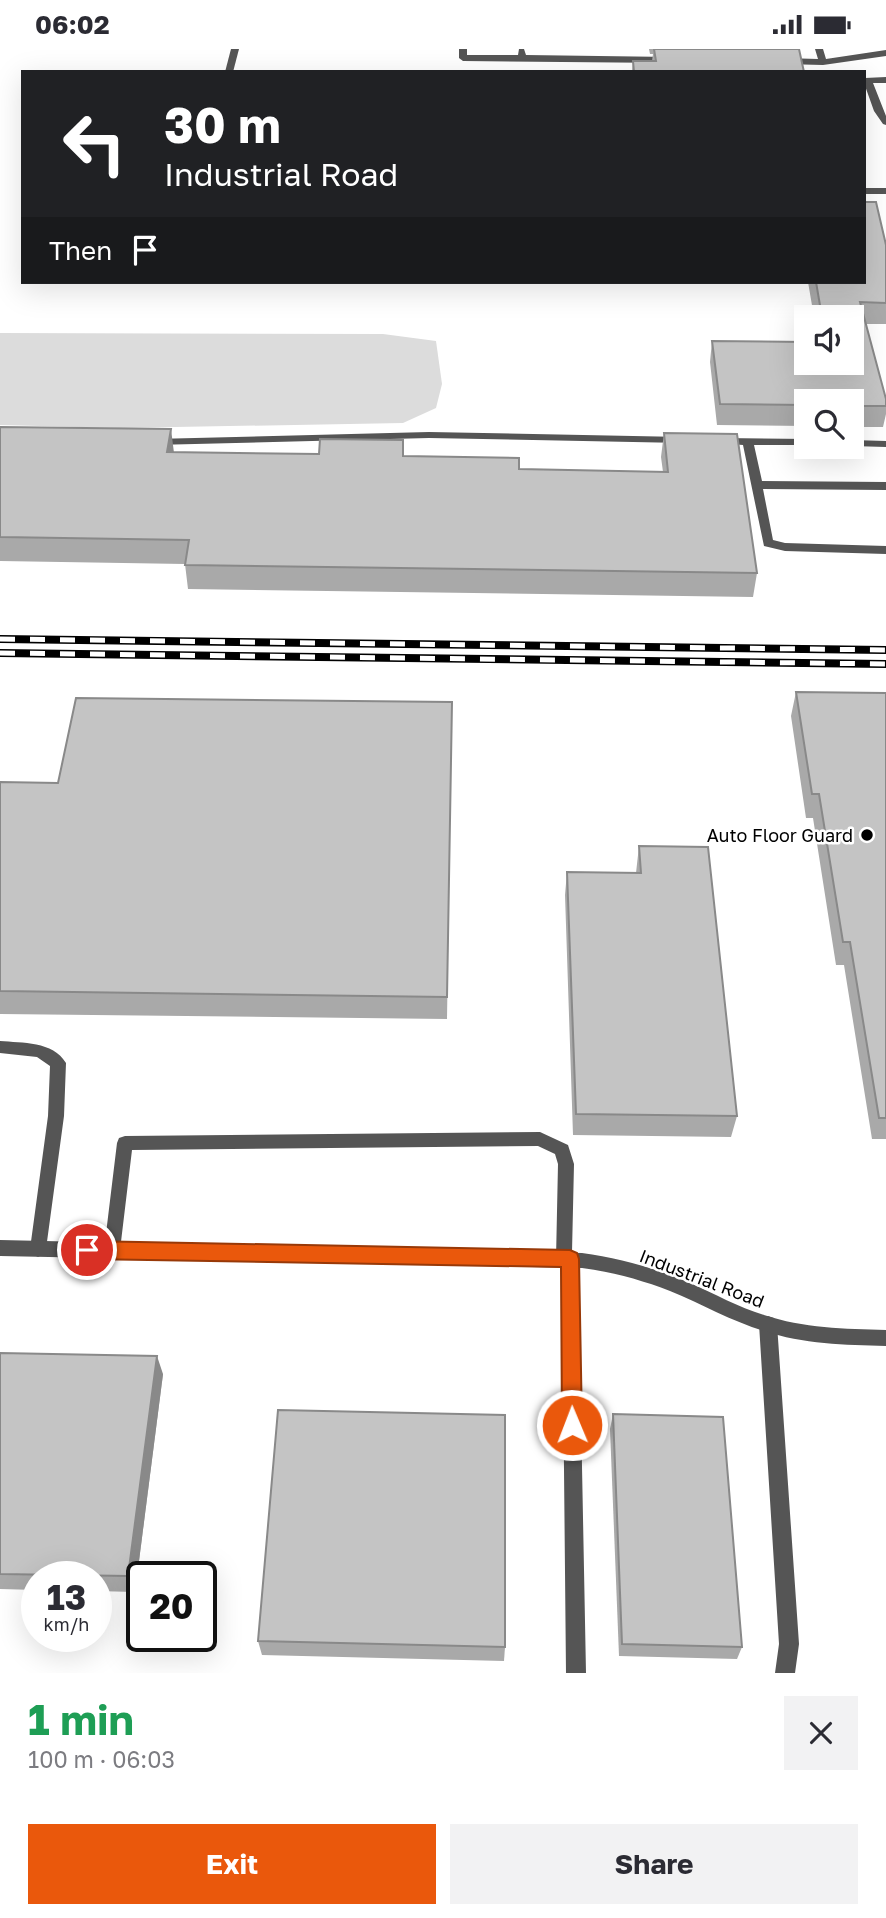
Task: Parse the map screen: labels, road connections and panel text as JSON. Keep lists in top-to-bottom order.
{
  "streets": {
    "street": ["Industrial Road"]
  },
  "places": ["Auto Floor Guard"],
  "page": {
    "status": "06:02",
    "turn": ["30 m", "Industrial Road"],
    "then": "Then",
    "speed": "13 km/h",
    "limit": "20",
    "heading": ["1 min", "100 m · 06:03"],
    "buttons": ["Exit", "Share"]
  }
}
